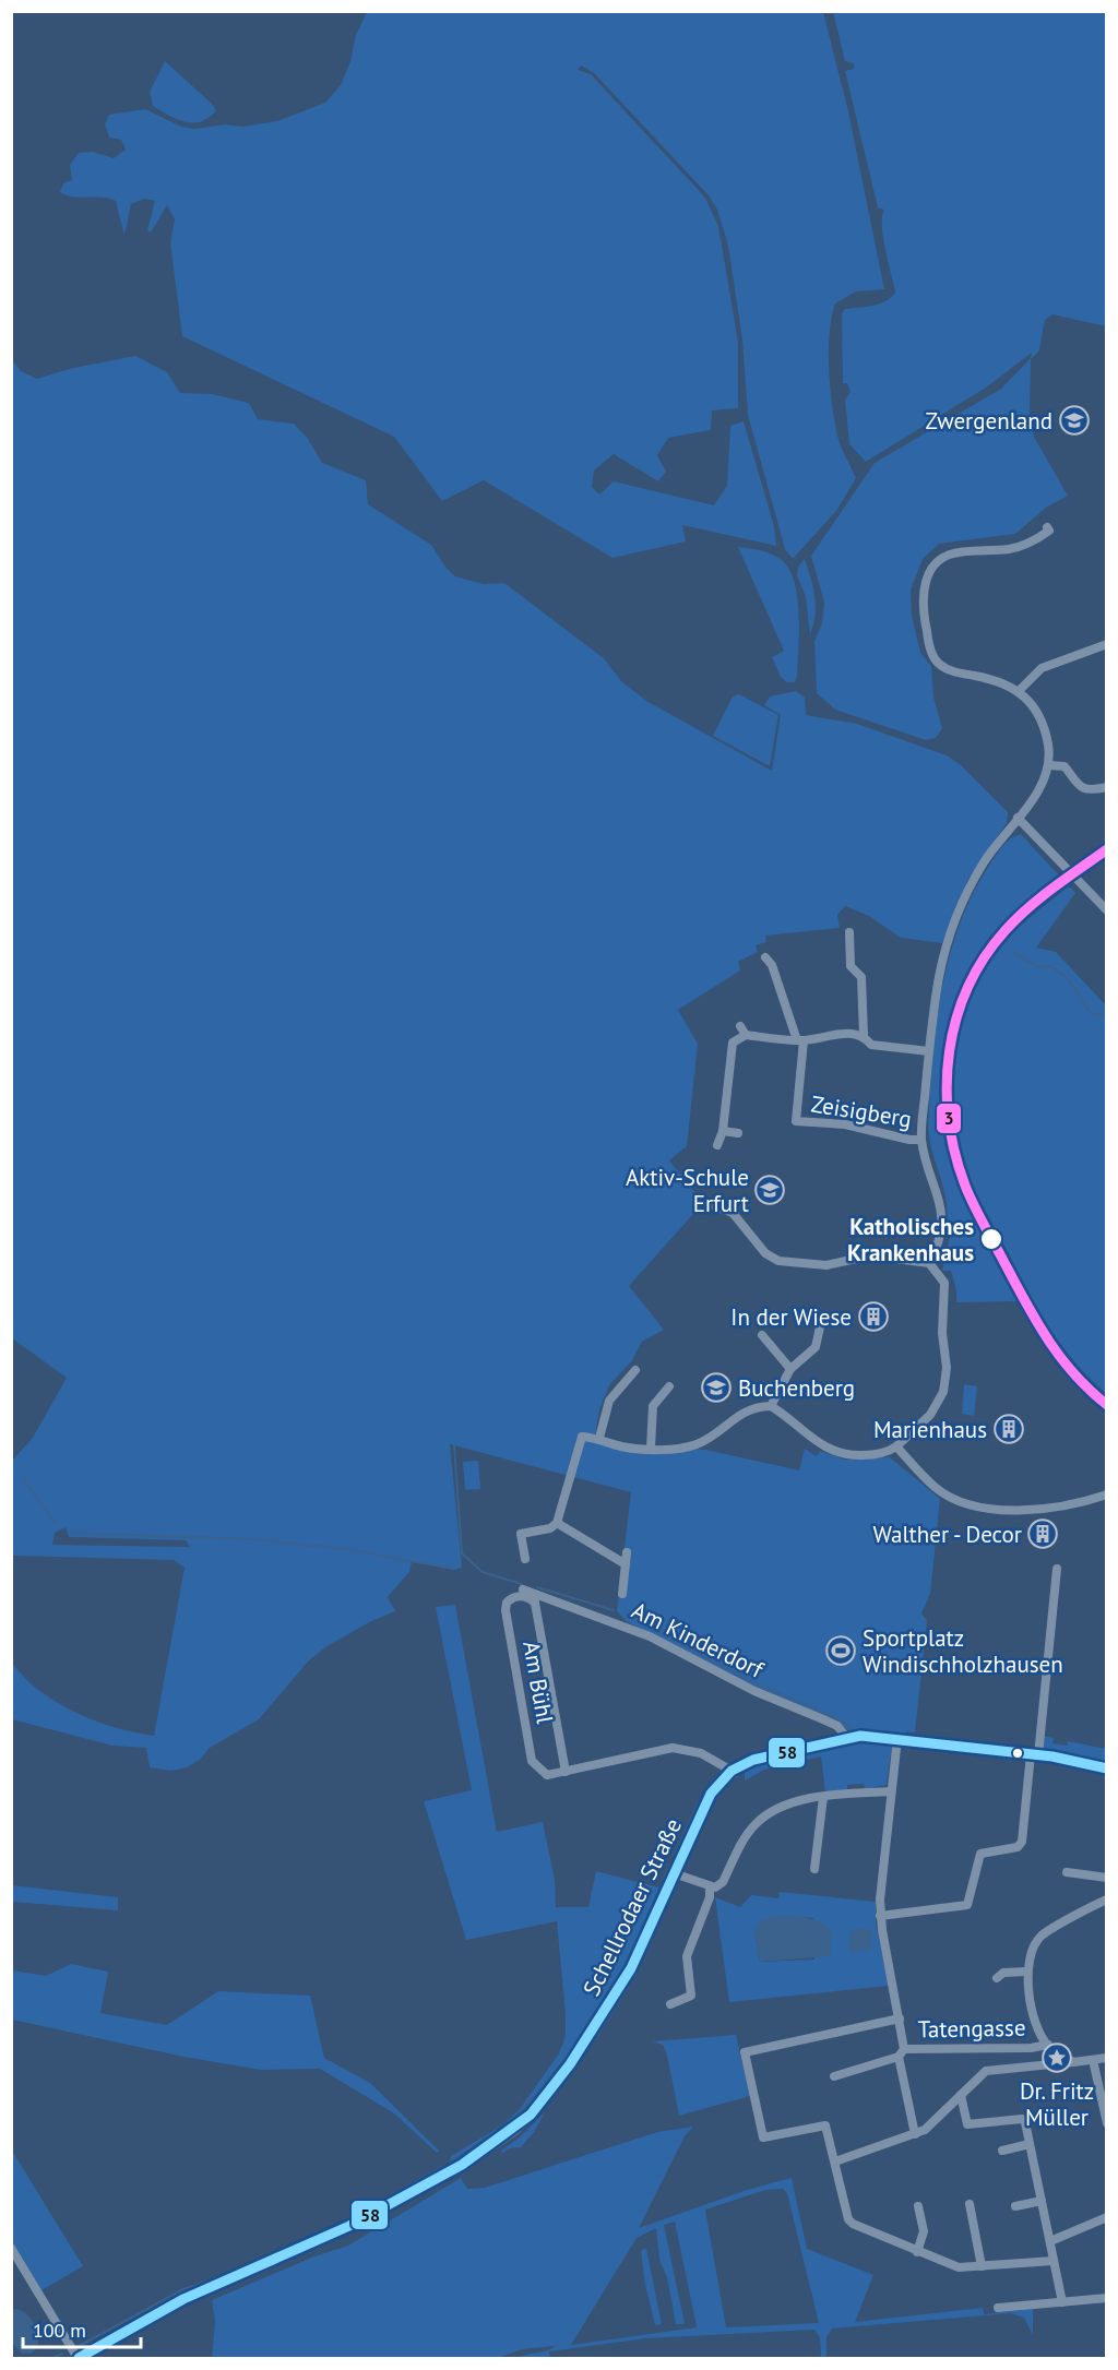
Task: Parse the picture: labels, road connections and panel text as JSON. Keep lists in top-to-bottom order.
{
  "streets": {
    "street": [
      "Zeisigberg",
      "Am Kinderdorf",
      "Am Bühl",
      "Schellrodaer Straße",
      "Tatengasse"
    ]
  },
  "crossings": [
    ["Am Kinderdorf", "Am Bühl"],
    ["Am Kinderdorf", "Schellrodaer Straße"],
    ["Am Bühl", "Schellrodaer Straße"]
  ],
  "places": {
    "school or university": ["Zwergenland", "Aktiv-Schule Erfurt", "Buchenberg"],
    "other": ["Katholisches Krankenhaus"],
    "building": ["In der Wiese", "Marienhaus", "Walther - Decor"],
    "sports": ["Sportplatz Windischholzhausen"],
    "place": ["Dr. Fritz Müller"]
  },
  "lines": ["transit line 3", "transit line 58"],
  "scale_bar": "100 m"
}
